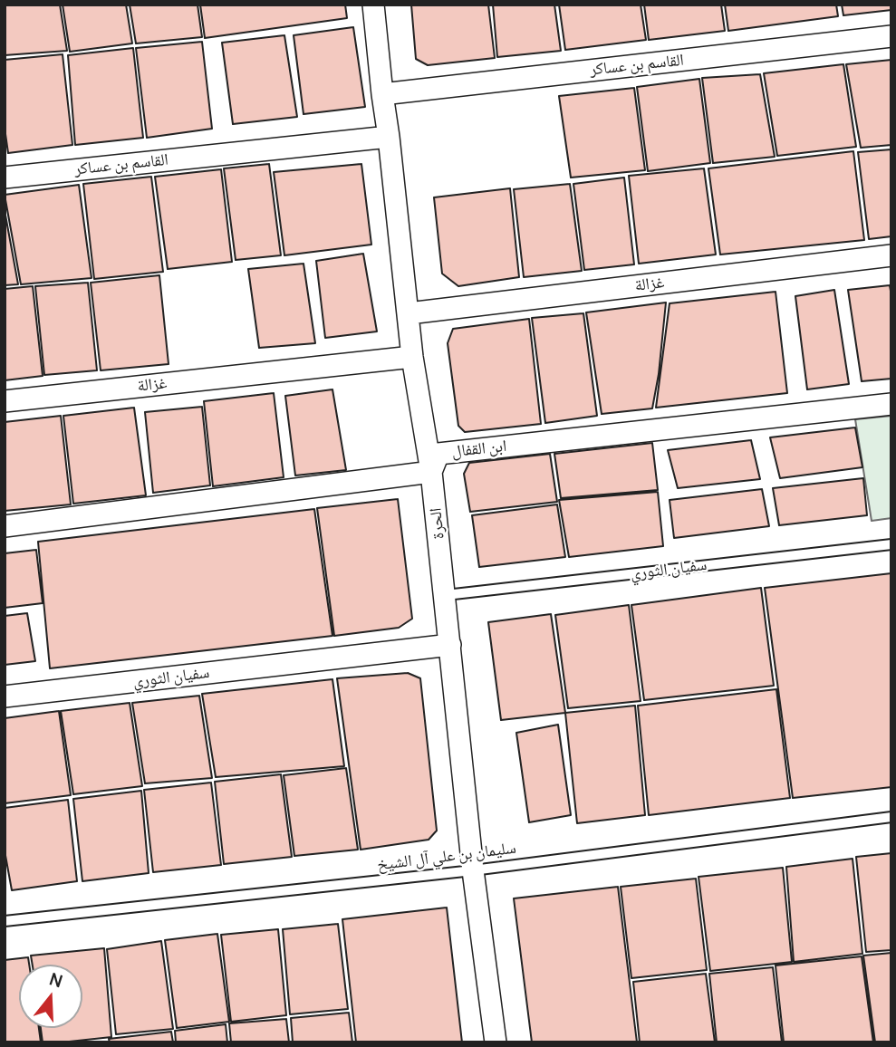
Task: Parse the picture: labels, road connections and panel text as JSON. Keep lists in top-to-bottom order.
{
  "streets": {
    "street": [
      "القاسم بن عساكر",
      "غزالة",
      "ابن القفال",
      "الحرة",
      "سفيان الثوري"
    ],
    "lane": ["سليمان بن علي آل الشيخ"]
  },
  "crossings": [
    ["القاسم بن عساكر", "الحرة"],
    ["غزالة", "الحرة"],
    ["ابن القفال", "الحرة"],
    ["الحرة", "سفيان الثوري"],
    ["الحرة", "سليمان بن علي آل الشيخ"]
  ],
  "north": "top"
}
